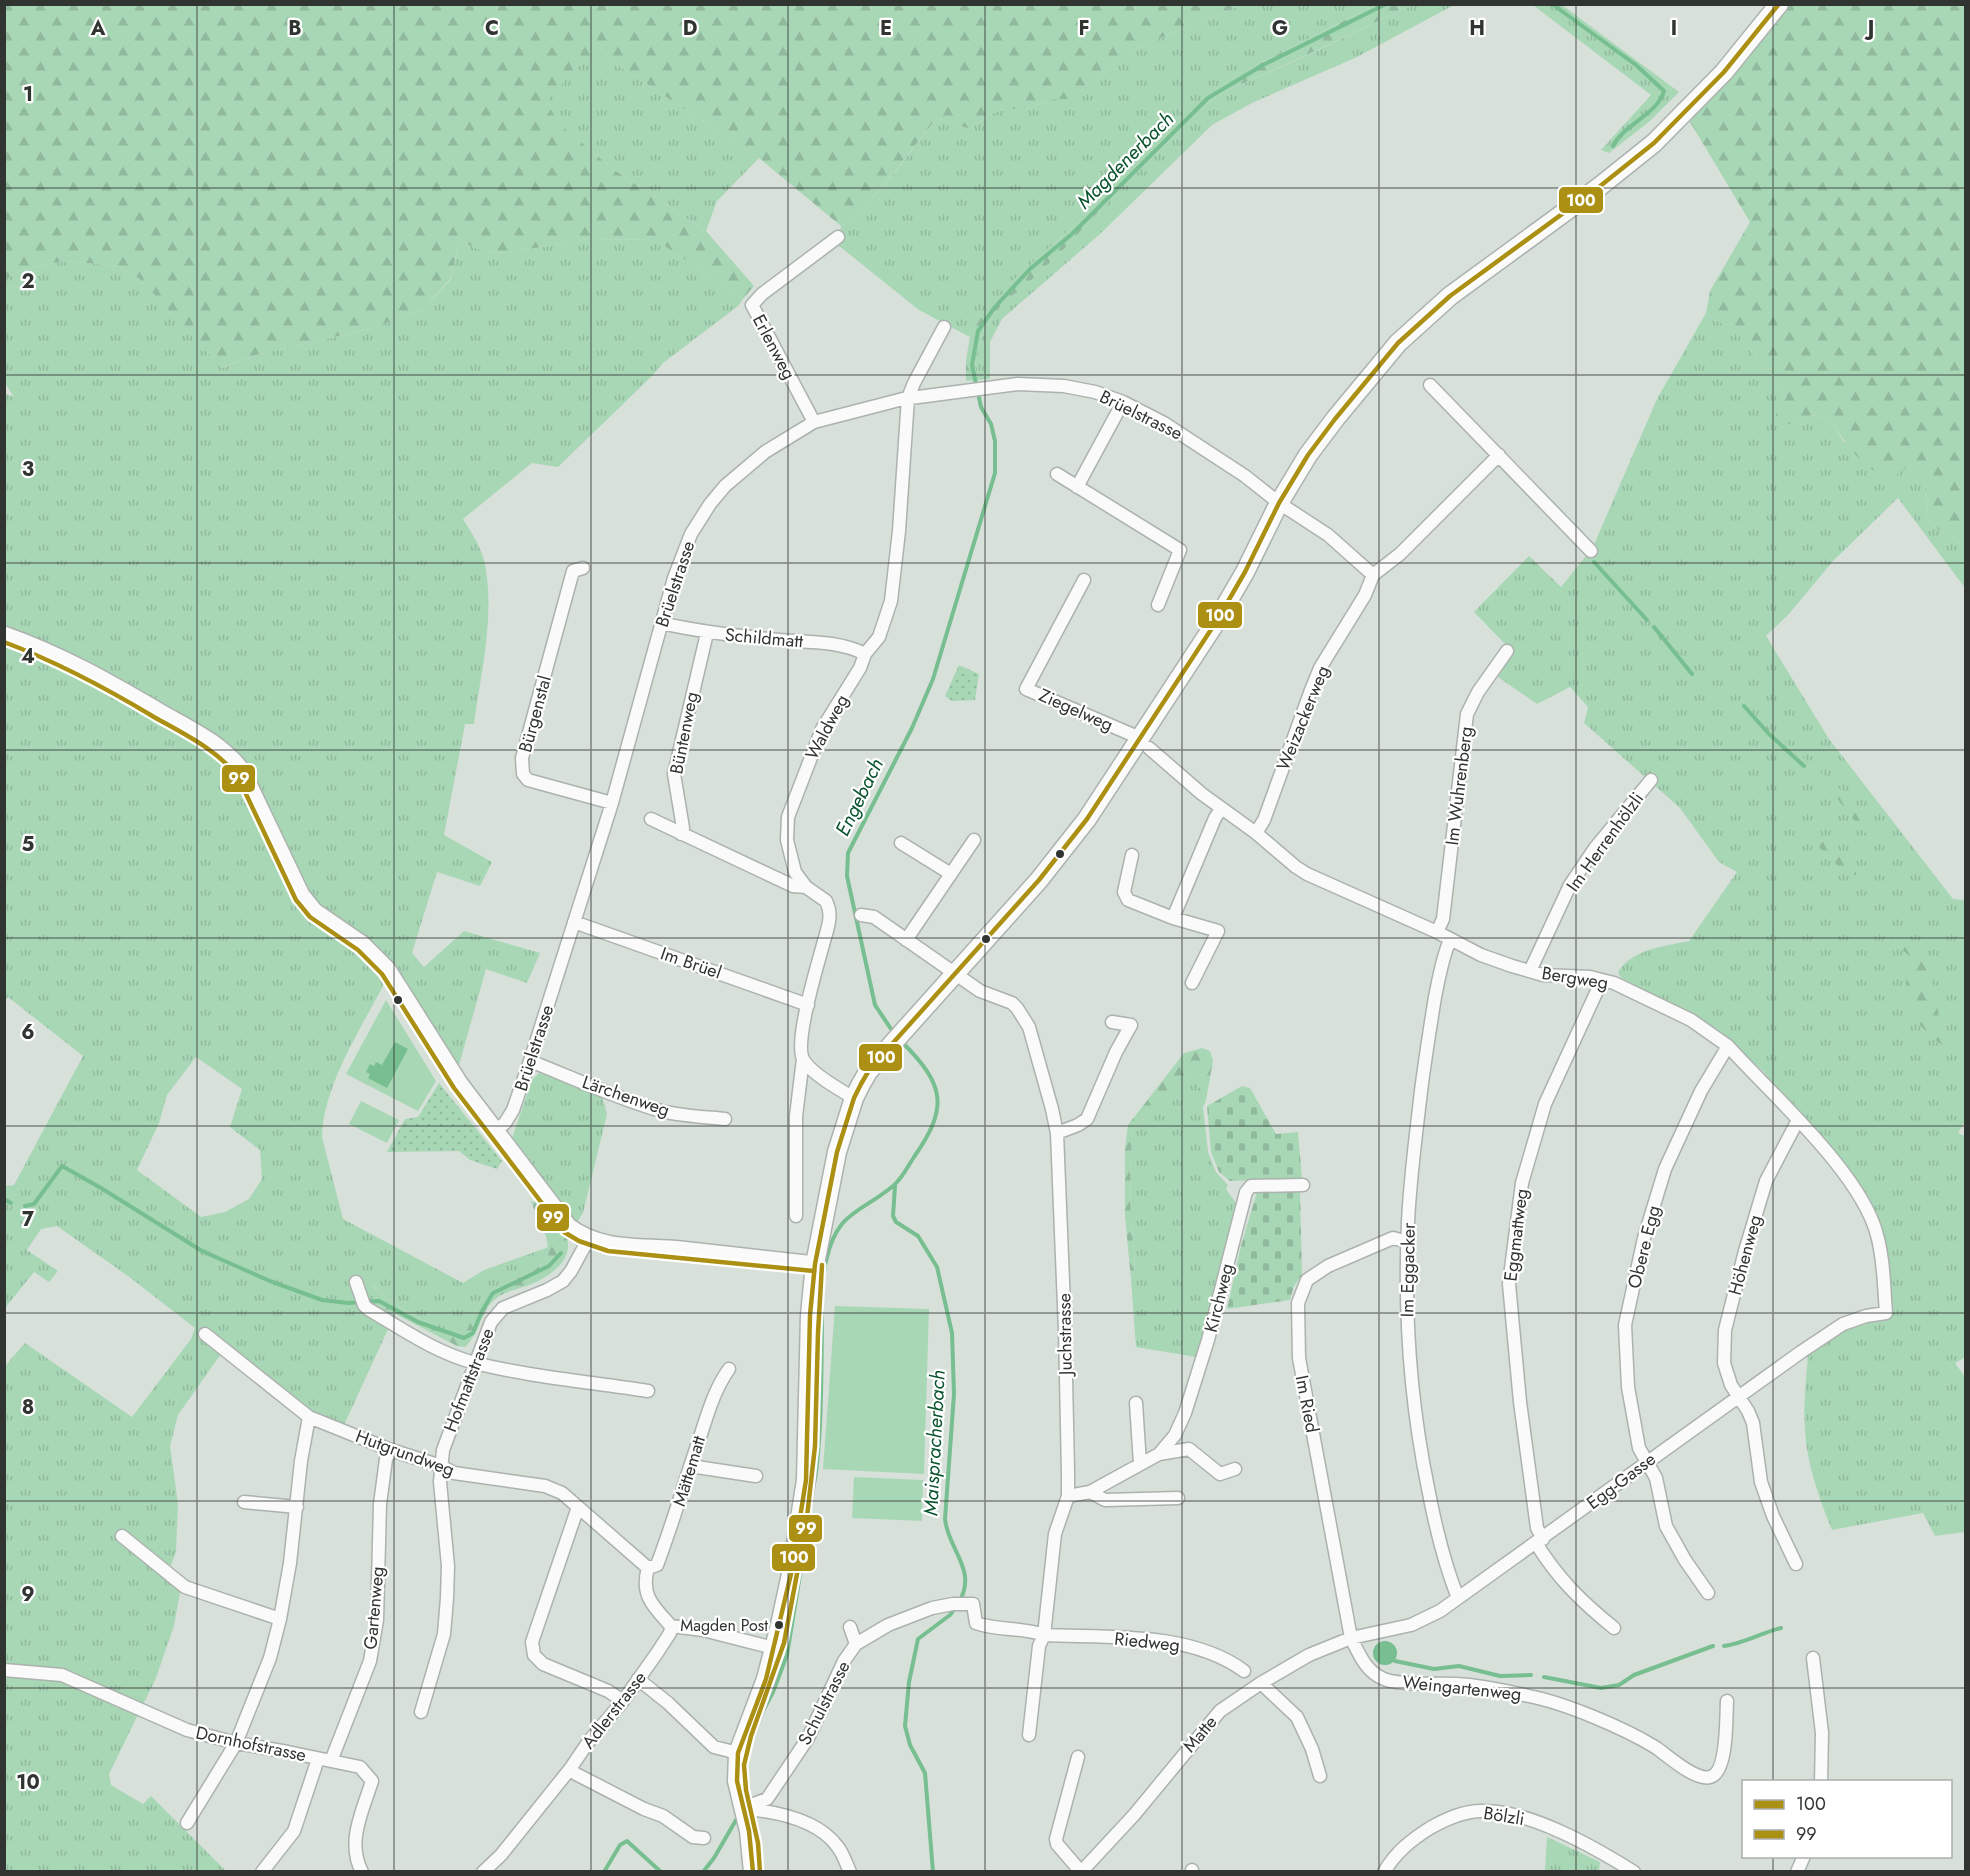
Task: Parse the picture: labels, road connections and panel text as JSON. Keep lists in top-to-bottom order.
{
  "streets": {
    "street": [
      "Erlenweg",
      "Brüelstrasse",
      "Schildmatt",
      "Ziegelweg",
      "Bürgenstal",
      "Weizackerweg",
      "Waldweg",
      "Büntenweg",
      "Im Wuhrenberg",
      "Im Herrenhölzli",
      "Im Brüel",
      "Bergweg",
      "Lärchenweg",
      "Eggmattweg",
      "Obere Egg",
      "Höhenweg",
      "Im Eggacker",
      "Kirchweg",
      "Juchstrasse",
      "Hofmattstrasse",
      "Im Ried",
      "Hutgrundweg",
      "Mättematt",
      "Egg-Gasse",
      "Gartenweg",
      "Riedweg",
      "Weingartenweg",
      "Schulstrasse",
      "Adlerstrasse",
      "Matte",
      "Dornhofstrasse",
      "Bölzli"
    ]
  },
  "crossings": [
    ["Erlenweg", "Brüelstrasse"],
    ["Brüelstrasse", "Schildmatt"],
    ["Brüelstrasse", "Bürgenstal"],
    ["Brüelstrasse", "Waldweg"],
    ["Brüelstrasse", "Im Brüel"],
    ["Brüelstrasse", "Lärchenweg"],
    ["Schildmatt", "Waldweg"],
    ["Schildmatt", "Büntenweg"],
    ["Ziegelweg", "Bergweg"],
    ["Weizackerweg", "Bergweg"],
    ["Waldweg", "Im Brüel"],
    ["Im Wuhrenberg", "Bergweg"],
    ["Im Herrenhölzli", "Bergweg"],
    ["Bergweg", "Eggmattweg"],
    ["Bergweg", "Obere Egg"],
    ["Bergweg", "Höhenweg"],
    ["Bergweg", "Im Eggacker"],
    ["Bergweg", "Egg-Gasse"],
    ["Eggmattweg", "Egg-Gasse"],
    ["Obere Egg", "Egg-Gasse"],
    ["Höhenweg", "Egg-Gasse"],
    ["Im Eggacker", "Im Ried"],
    ["Im Eggacker", "Egg-Gasse"],
    ["Kirchweg", "Juchstrasse"],
    ["Juchstrasse", "Riedweg"],
    ["Juchstrasse", "Schulstrasse"],
    ["Hofmattstrasse", "Hutgrundweg"],
    ["Im Ried", "Egg-Gasse"],
    ["Im Ried", "Weingartenweg"],
    ["Im Ried", "Matte"],
    ["Hutgrundweg", "Mättematt"],
    ["Hutgrundweg", "Gartenweg"],
    ["Egg-Gasse", "Weingartenweg"],
    ["Egg-Gasse", "Matte"],
    ["Gartenweg", "Dornhofstrasse"],
    ["Riedweg", "Schulstrasse"],
    ["Weingartenweg", "Matte"]
  ],
  "water": ["Magdenerbach", "Engebach", "Maispracherbach"],
  "places": ["Magden Post"],
  "lines": ["transit line 100", "transit line 99"],
  "legend": ["100", "99"],
  "grid": {
    "columns": [
      "A",
      "B",
      "C",
      "D",
      "E",
      "F",
      "G",
      "H",
      "I",
      "J"
    ],
    "rows": [
      "1",
      "2",
      "3",
      "4",
      "5",
      "6",
      "7",
      "8",
      "9",
      "10"
    ]
  }
}
